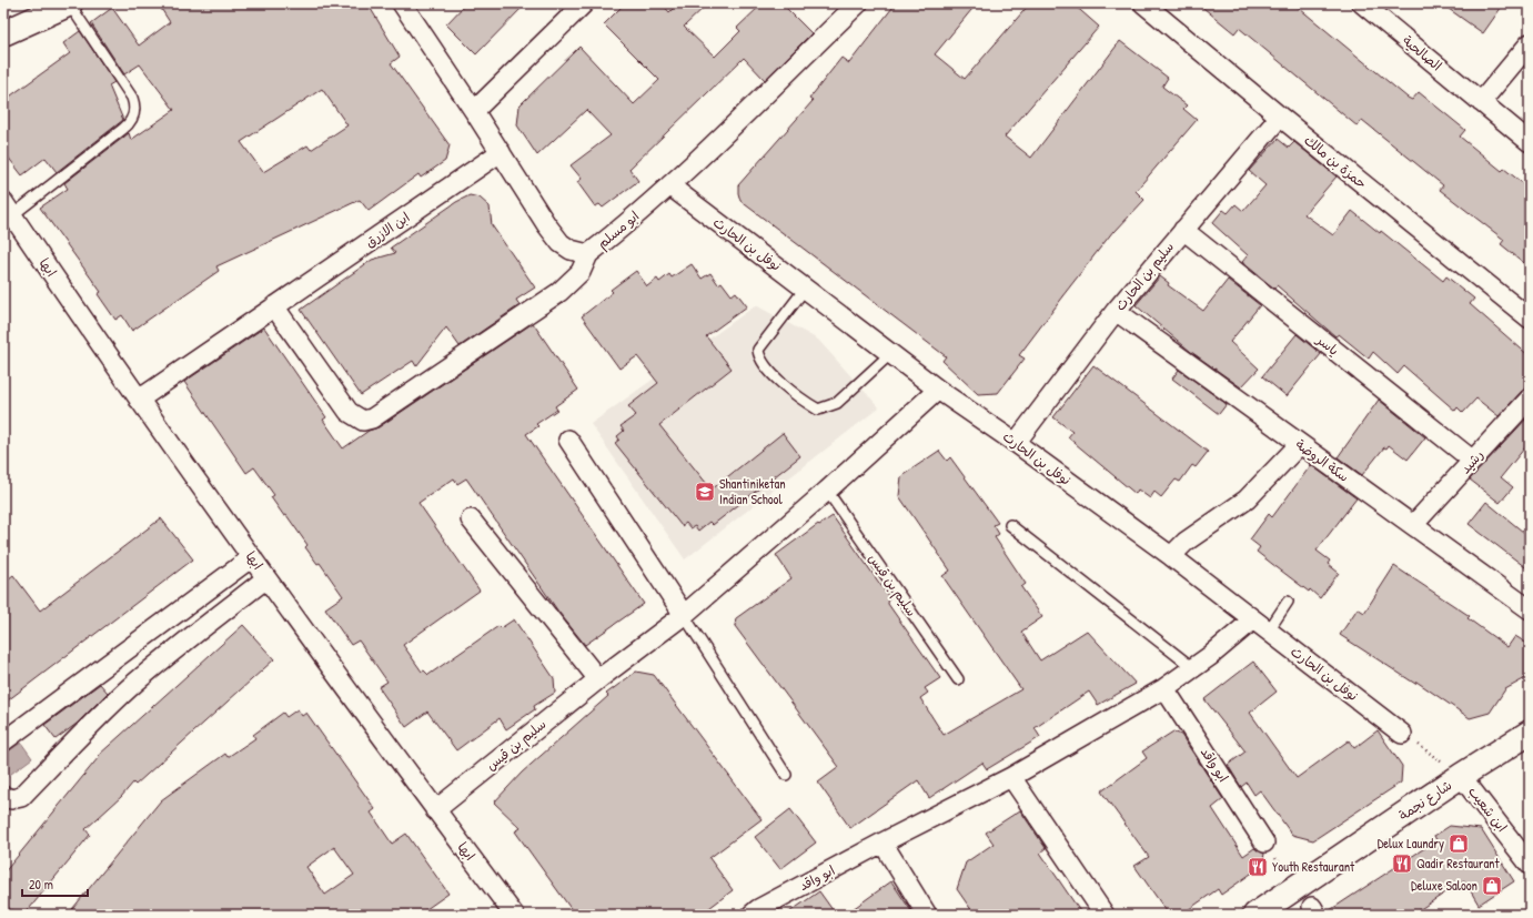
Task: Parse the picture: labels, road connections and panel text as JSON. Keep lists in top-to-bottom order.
{
  "streets": {
    "main road": ["شارع نجمة"],
    "street": [
      "الصالحية",
      "حمزة بن مالك",
      "ابن الازرق",
      "ابو مسلم",
      "نوفل بن الحارث",
      "ابها",
      "سليم بن الحارث",
      "ياسر",
      "سكة الروضة",
      "رشيد",
      "سليم بن قيس",
      "ابو واقد",
      "ابن شعيب"
    ]
  },
  "crossings": [
    ["حمزة بن مالك", "سليم بن الحارث"],
    ["ابن الازرق", "ابو مسلم"],
    ["ابن الازرق", "ابها"],
    ["ابو مسلم", "نوفل بن الحارث"],
    ["نوفل بن الحارث", "سليم بن الحارث"],
    ["نوفل بن الحارث", "سليم بن قيس"],
    ["نوفل بن الحارث", "ابو واقد"],
    ["ابها", "سليم بن قيس"],
    ["سليم بن الحارث", "ياسر"],
    ["سليم بن الحارث", "سكة الروضة"],
    ["ياسر", "رشيد"],
    ["سكة الروضة", "رشيد"],
    ["شارع نجمة", "ابن شعيب"]
  ],
  "places": {
    "school or university": ["Shantiniketan Indian School"],
    "shop": ["Delux Laundry", "Deluxe Saloon"],
    "restaurant": ["Qadir Restaurant", "Youth Restaurant"]
  },
  "scale_bar": "20 m"
}
